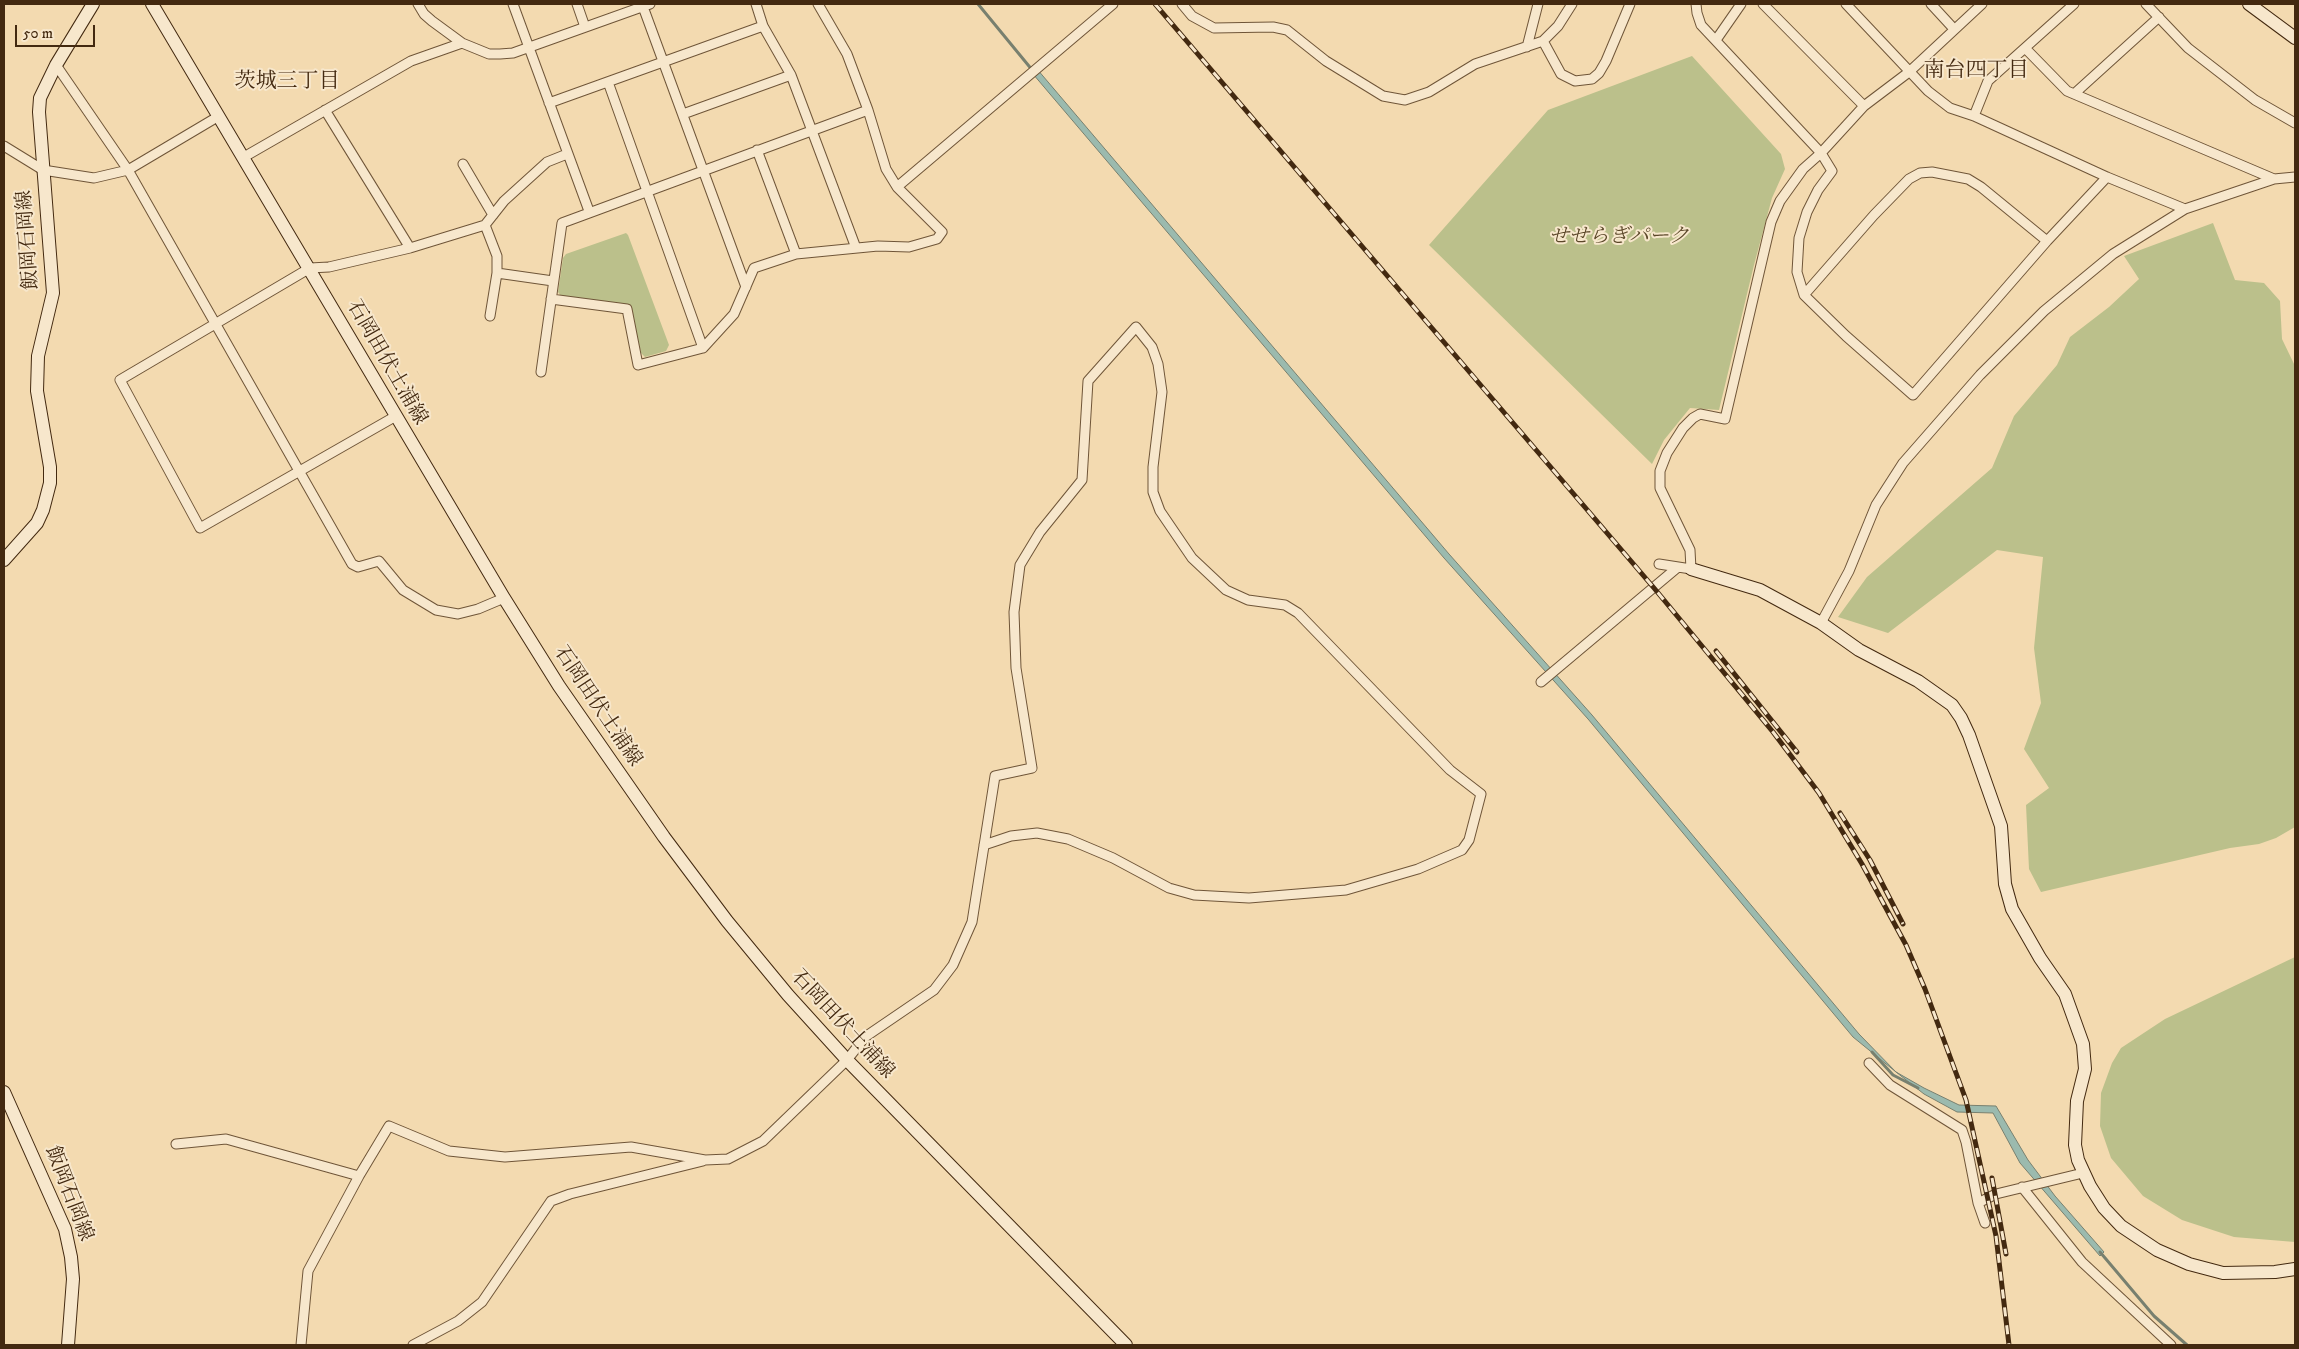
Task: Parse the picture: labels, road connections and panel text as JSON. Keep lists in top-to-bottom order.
{
  "streets": {
    "main road": ["飯岡石岡線", "石岡田伏土浦線"]
  },
  "districts": ["南台四丁目", "茨城三丁目"],
  "parks": ["せせらぎパーク"],
  "scale_bar": "50 m"
}
